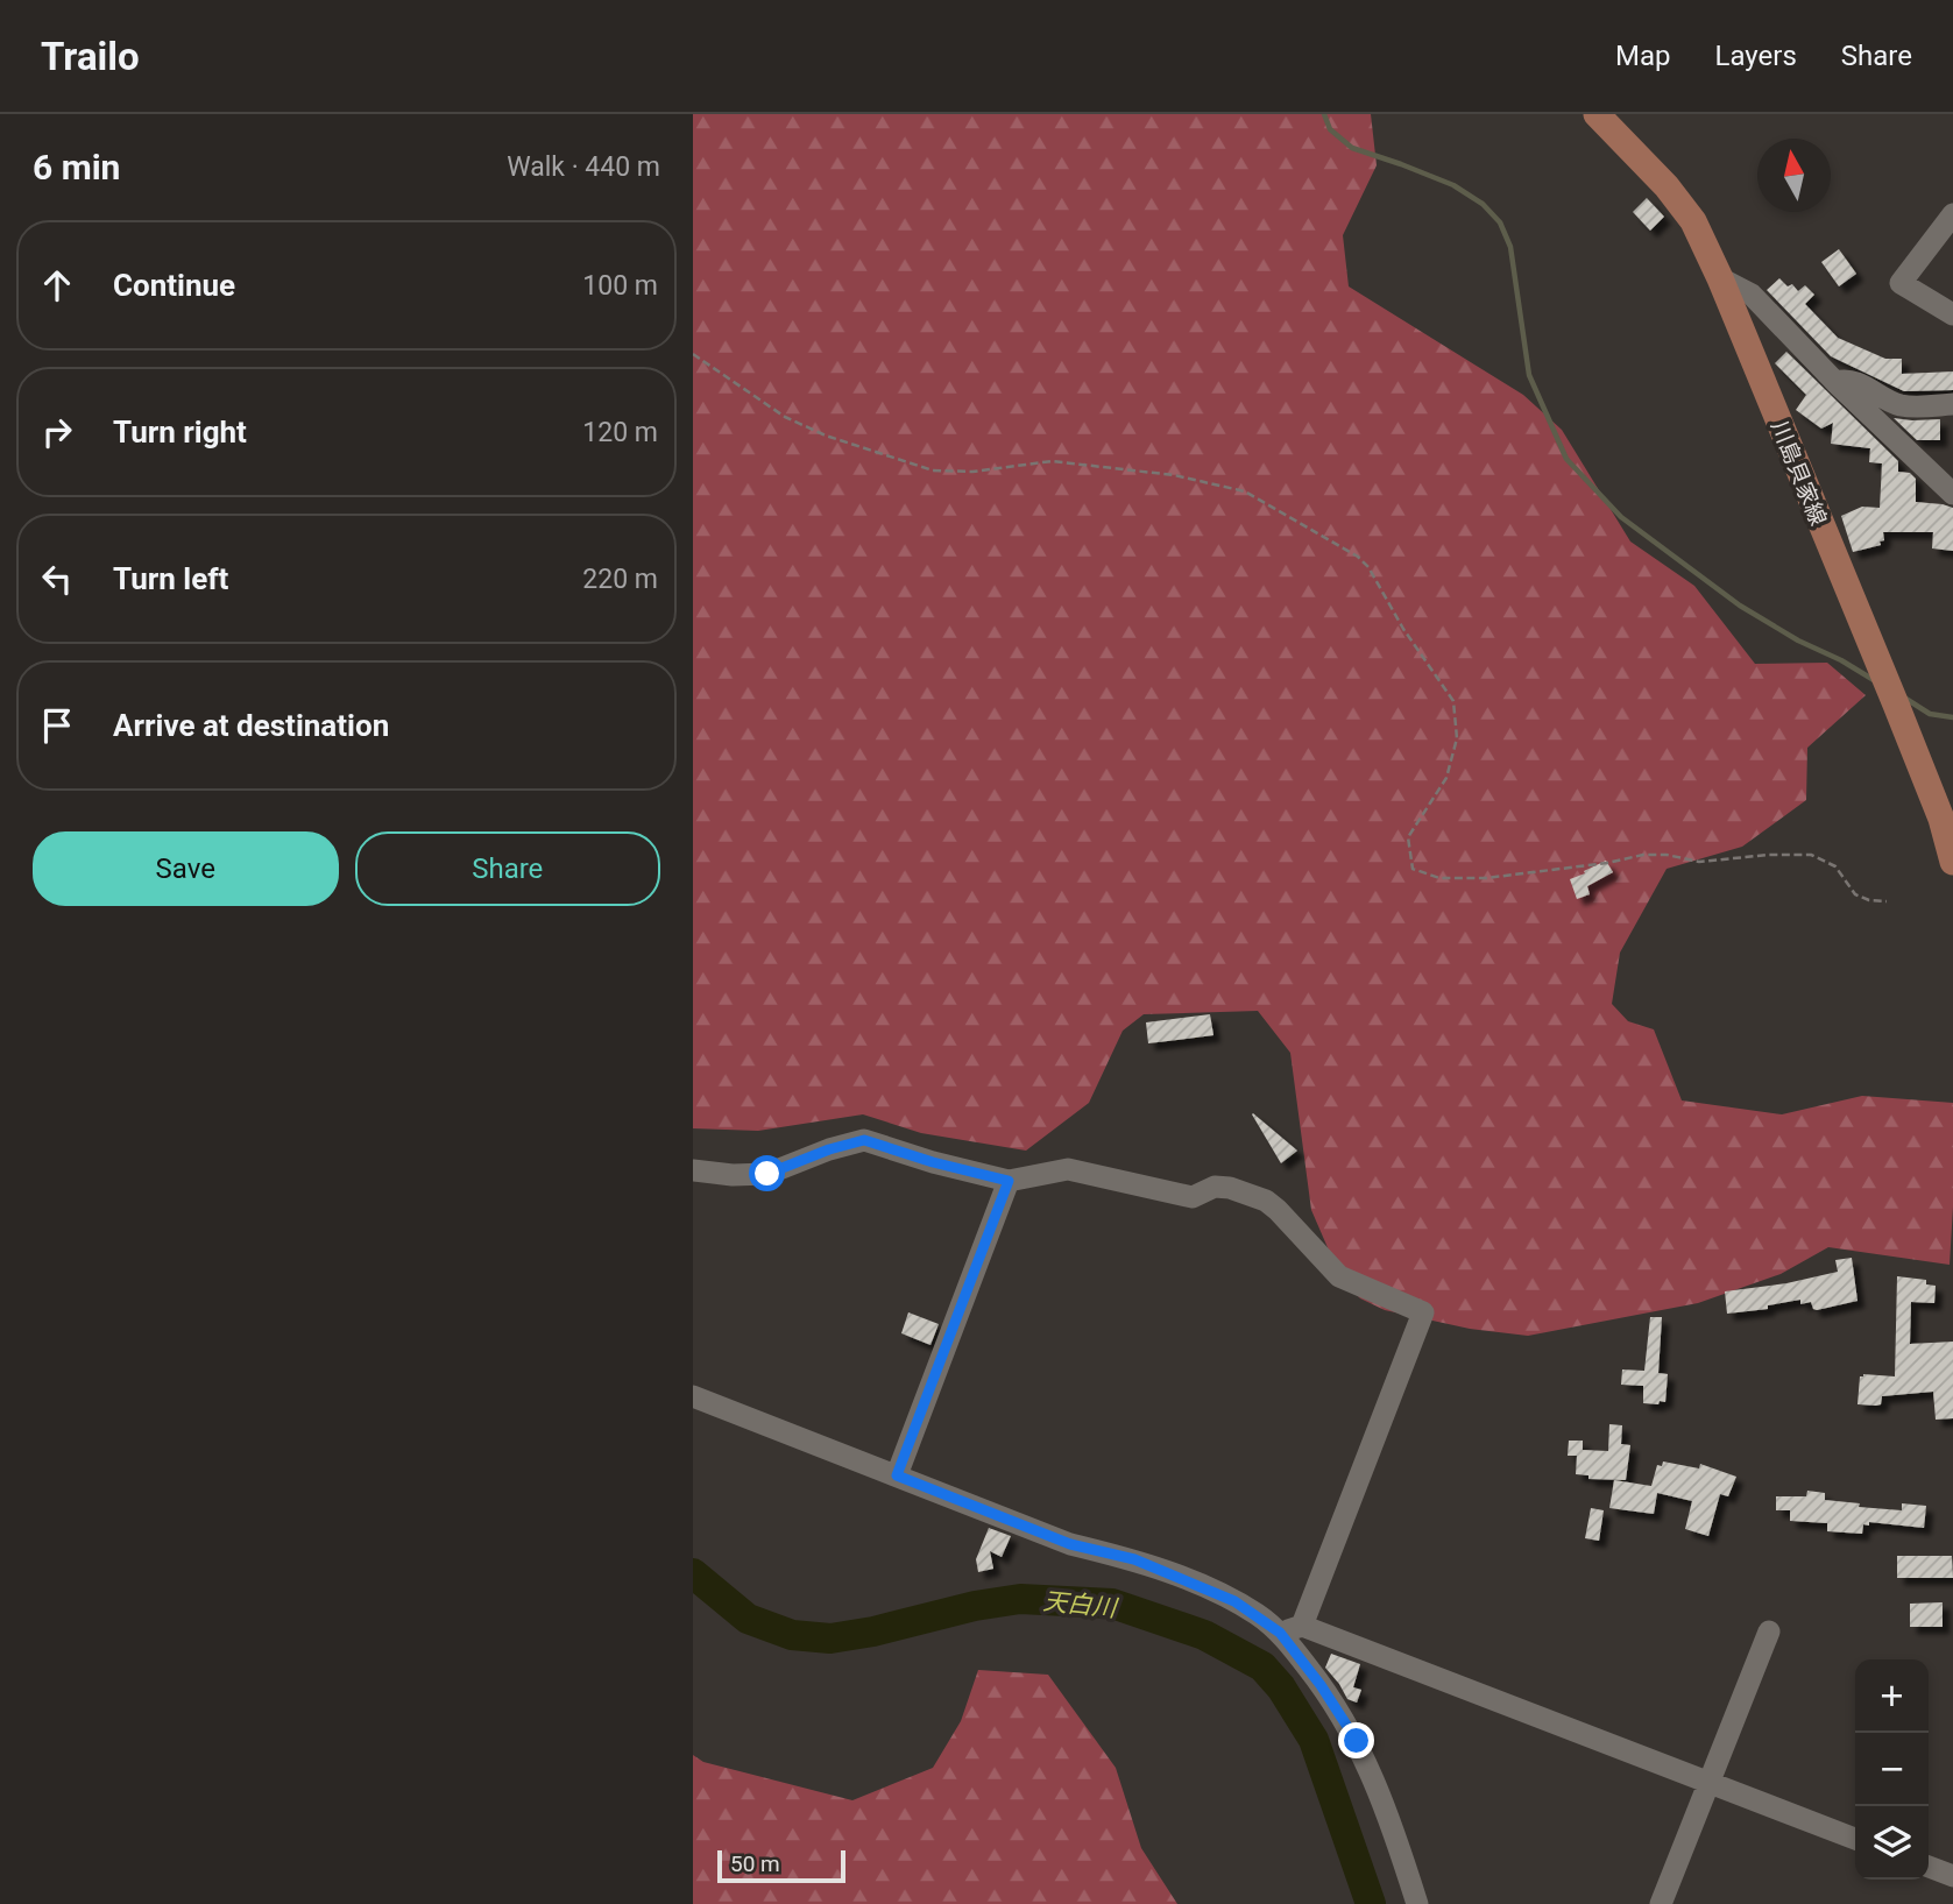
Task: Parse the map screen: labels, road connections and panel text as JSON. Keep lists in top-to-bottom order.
{
  "streets": {
    "main road": ["川島貝家線"]
  },
  "water": ["天白川"],
  "scale_bar": "50 m",
  "north": "top",
  "page": {
    "header": "Trailo",
    "nav": ["Map", "Layers", "Share"],
    "heading": ["6 min", "Walk · 440 m"],
    "list": [
      ["Continue", "100 m"],
      ["Turn right", "120 m"],
      ["Turn left", "220 m"],
      "Arrive at destination"
    ],
    "buttons": ["Save", "Share"],
    "map_buttons": ["+", "−"],
    "scale": "50 m"
  }
}
